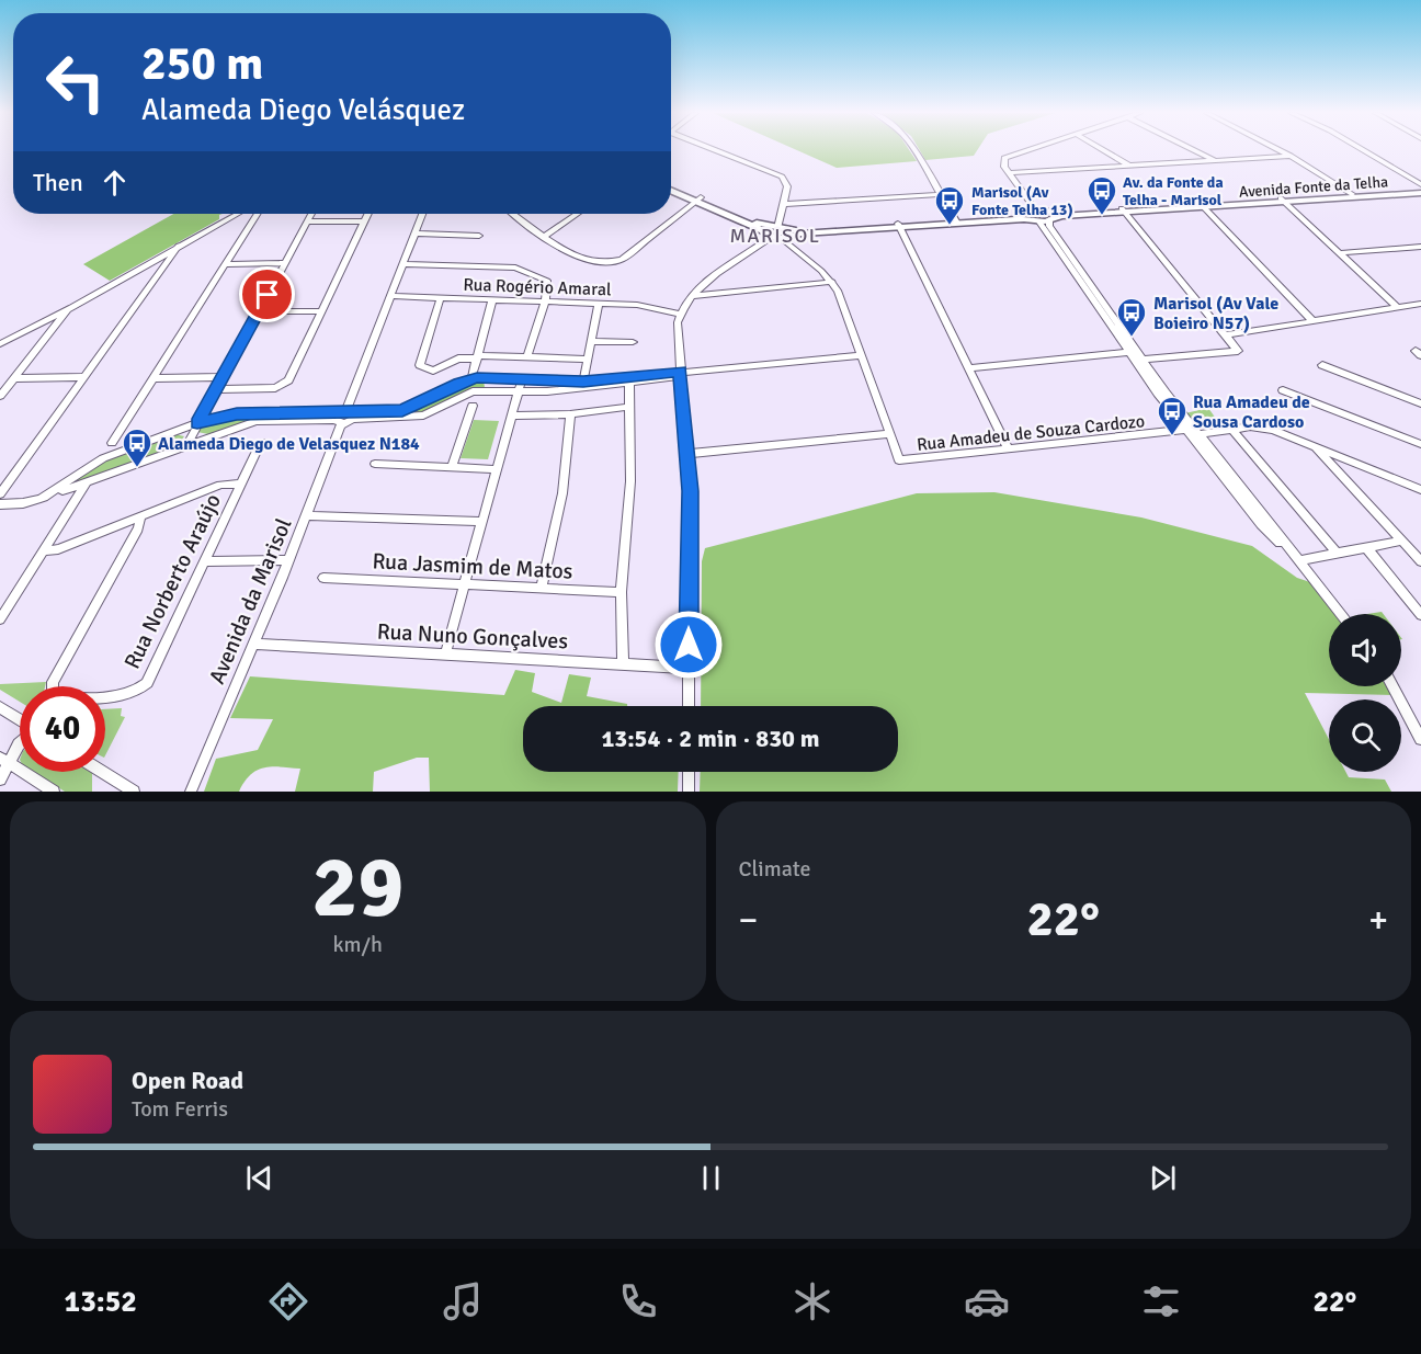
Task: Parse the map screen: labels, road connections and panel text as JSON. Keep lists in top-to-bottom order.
{
  "streets": {
    "main road": ["Avenida Fonte da Telha"],
    "street": [
      "Rua Rogério Amaral",
      "Rua Amadeu de Souza Cardozo",
      "Rua Jasmim de Matos",
      "Rua Norberto Araújo",
      "Avenida da Marisol",
      "Rua Nuno Gonçalves"
    ]
  },
  "crossings": [
    ["Avenida Fonte da Telha", "Rua Amadeu de Souza Cardozo"],
    ["Rua Rogério Amaral", "Avenida da Marisol"],
    ["Avenida da Marisol", "Rua Nuno Gonçalves"]
  ],
  "districts": ["MARISOL"],
  "places": {
    "bus stop": [
      "Av. da Fonte da Telha - Marisol",
      "Marisol (Av Fonte Telha 13)",
      "Marisol (Av Vale Boieiro N57)",
      "Rua Amadeu de Sousa Cardoso",
      "Alameda Diego de Velasquez N184"
    ]
  },
  "page": {
    "turn": ["250 m", "Alameda Diego Velásquez"],
    "then": "Then",
    "limit": "40",
    "trip": "13:54 · 2 min · 830 m",
    "tile": [
      ["29", "km/h"],
      "Climate"
    ],
    "heat": ["−", "22°", "+"],
    "song": ["Open Road", "Tom Ferris"],
    "tabs": ["13:52", "22°"]
  }
}
